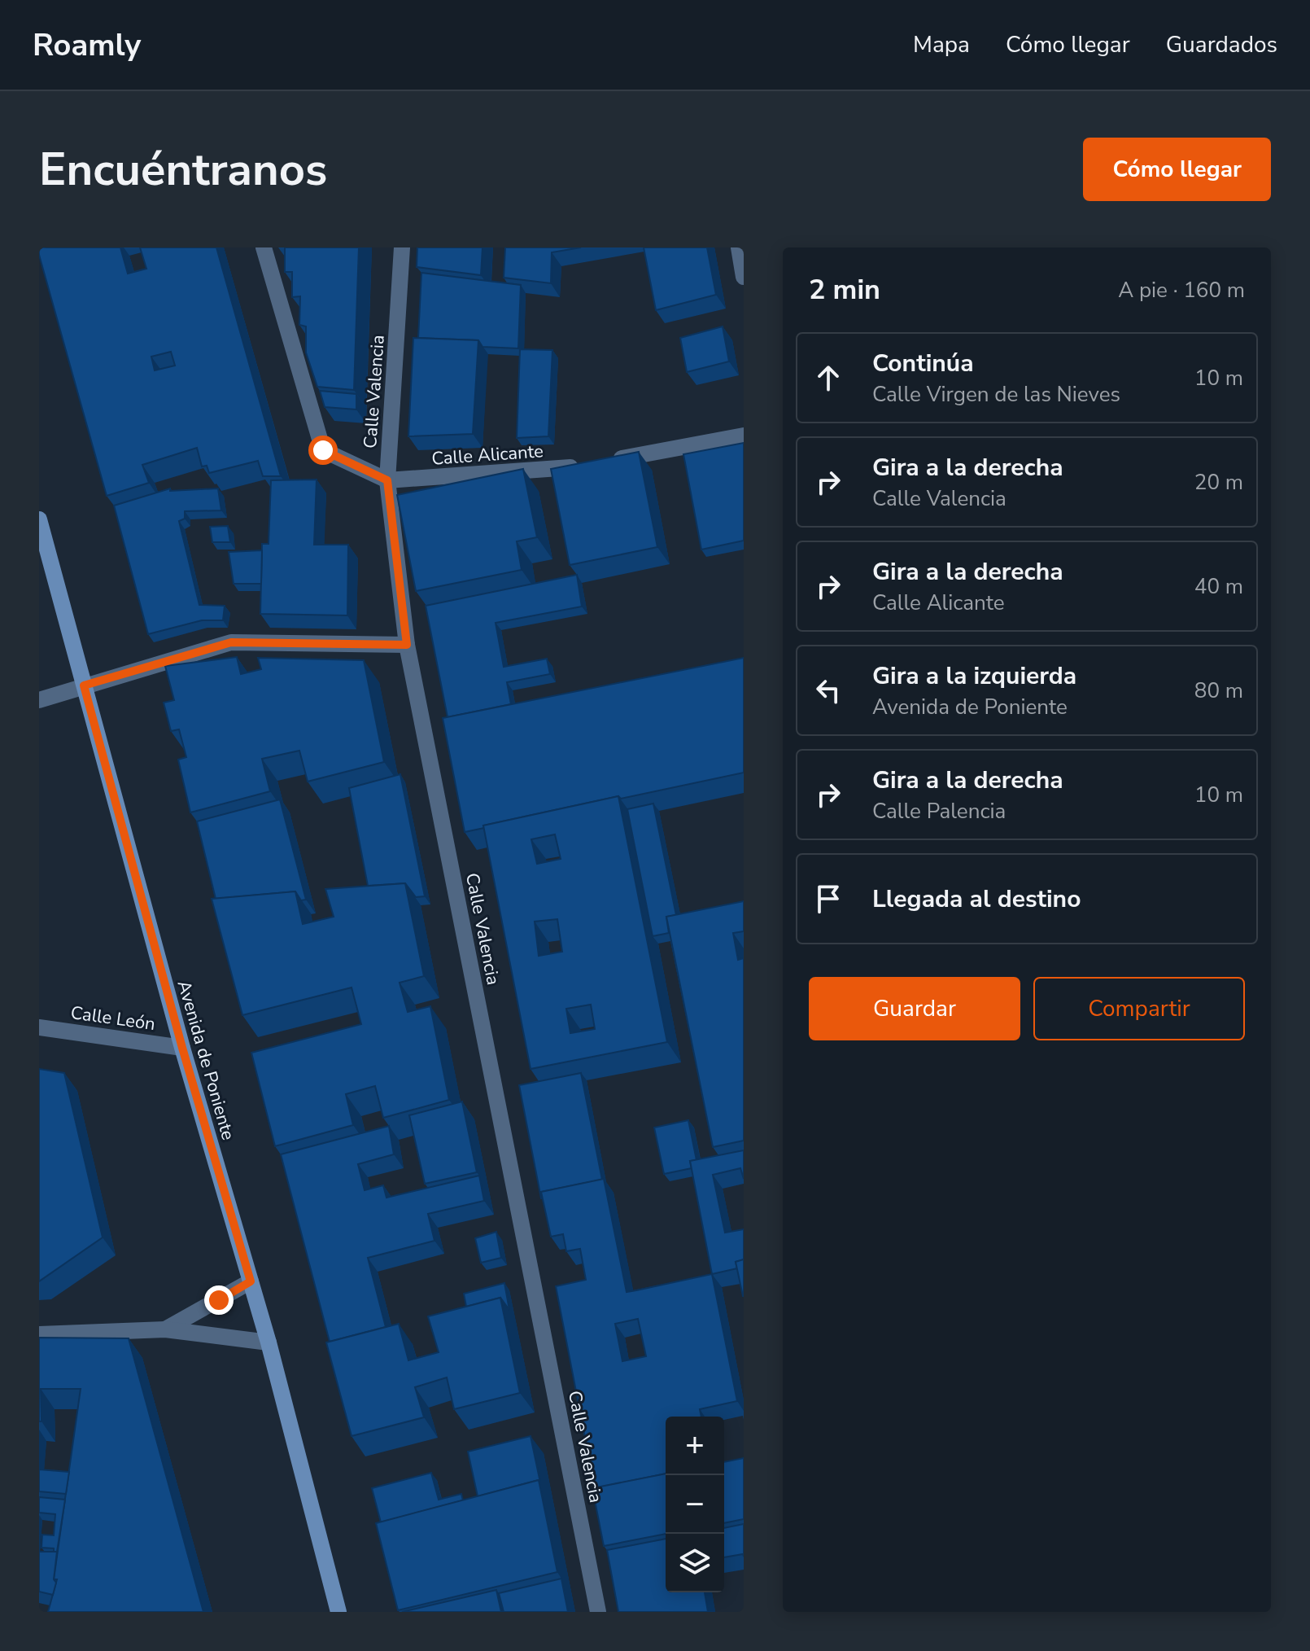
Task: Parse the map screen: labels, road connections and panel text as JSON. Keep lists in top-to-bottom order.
{
  "streets": {
    "main road": ["Avenida de Poniente"],
    "street": ["Calle Valencia", "Calle Alicante", "Calle León"]
  },
  "crossings": [
    ["Calle Valencia", "Calle Alicante"],
    ["Calle León", "Avenida de Poniente"]
  ],
  "page": {
    "header": "Roamly",
    "nav": ["Mapa", "Cómo llegar", "Guardados"],
    "buttons": [
      "Cómo llegar",
      ["Guardar", "Compartir"]
    ],
    "title": "Encuéntranos",
    "heading": ["2 min", "A pie · 160 m"],
    "list": [
      ["Continúa", "Calle Virgen de las Nieves", "10 m"],
      ["Gira a la derecha", "Calle Valencia", "20 m"],
      ["Gira a la derecha", "Calle Alicante", "40 m"],
      ["Gira a la izquierda", "Avenida de Poniente", "80 m"],
      ["Gira a la derecha", "Calle Palencia", "10 m"],
      "Llegada al destino"
    ],
    "map_buttons": ["+", "−"]
  }
}
